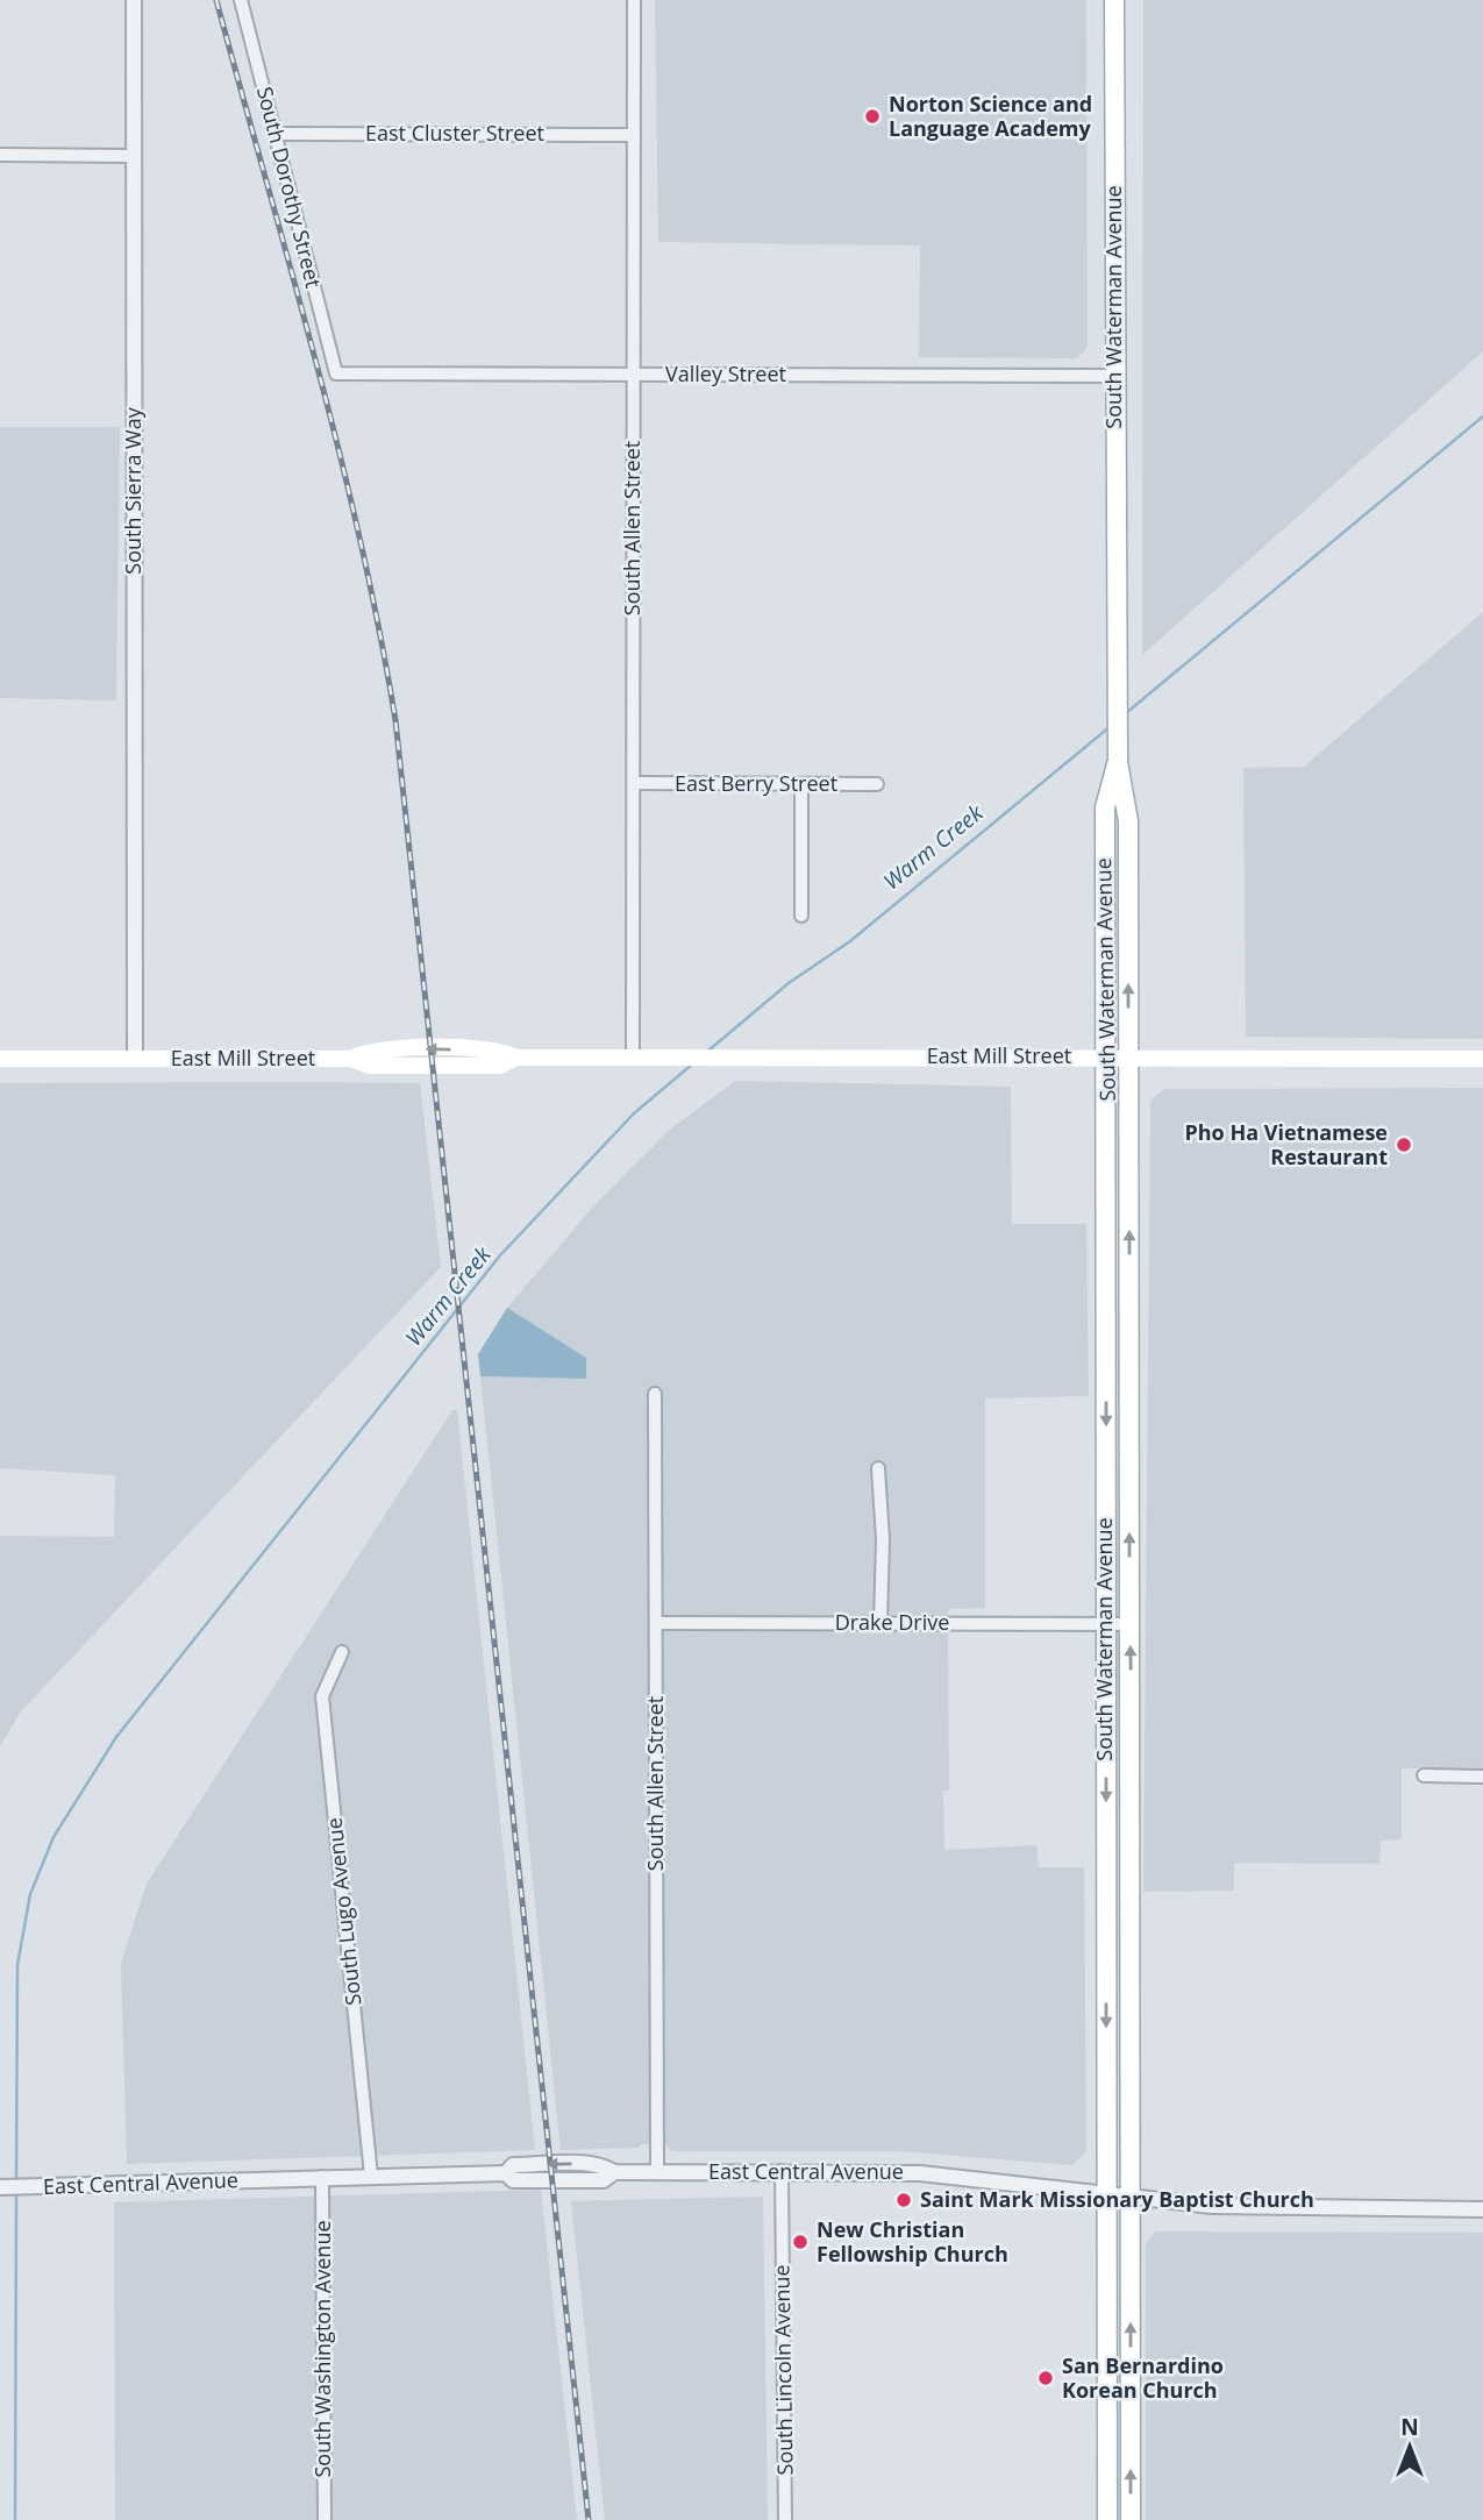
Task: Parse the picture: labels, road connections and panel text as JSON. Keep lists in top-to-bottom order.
{
  "streets": {
    "main road": ["South Waterman Avenue", "East Mill Street"],
    "street": [
      "East Cluster Street",
      "South Dorothy Street",
      "Valley Street",
      "South Sierra Way",
      "South Allen Street",
      "East Berry Street",
      "Drake Drive",
      "South Lugo Avenue",
      "East Central Avenue",
      "South Washington Avenue",
      "South Lincoln Avenue"
    ]
  },
  "crossings": [
    ["East Cluster Street", "South Dorothy Street"],
    ["East Cluster Street", "South Allen Street"],
    ["South Dorothy Street", "Valley Street"],
    ["South Waterman Avenue", "Valley Street"],
    ["South Waterman Avenue", "East Mill Street"],
    ["South Waterman Avenue", "Drake Drive"],
    ["South Waterman Avenue", "East Central Avenue"],
    ["Valley Street", "South Allen Street"],
    ["South Sierra Way", "East Mill Street"],
    ["South Allen Street", "East Berry Street"],
    ["South Allen Street", "East Mill Street"],
    ["South Allen Street", "Drake Drive"],
    ["South Allen Street", "East Central Avenue"],
    ["South Lugo Avenue", "East Central Avenue"],
    ["East Central Avenue", "South Washington Avenue"],
    ["East Central Avenue", "South Lincoln Avenue"]
  ],
  "water": ["Warm Creek"],
  "places": [
    "Norton Science and Language Academy",
    "Pho Ha Vietnamese Restaurant",
    "Saint Mark Missionary Baptist Church",
    "New Christian Fellowship Church",
    "San Bernardino Korean Church"
  ],
  "north": "top"
}
